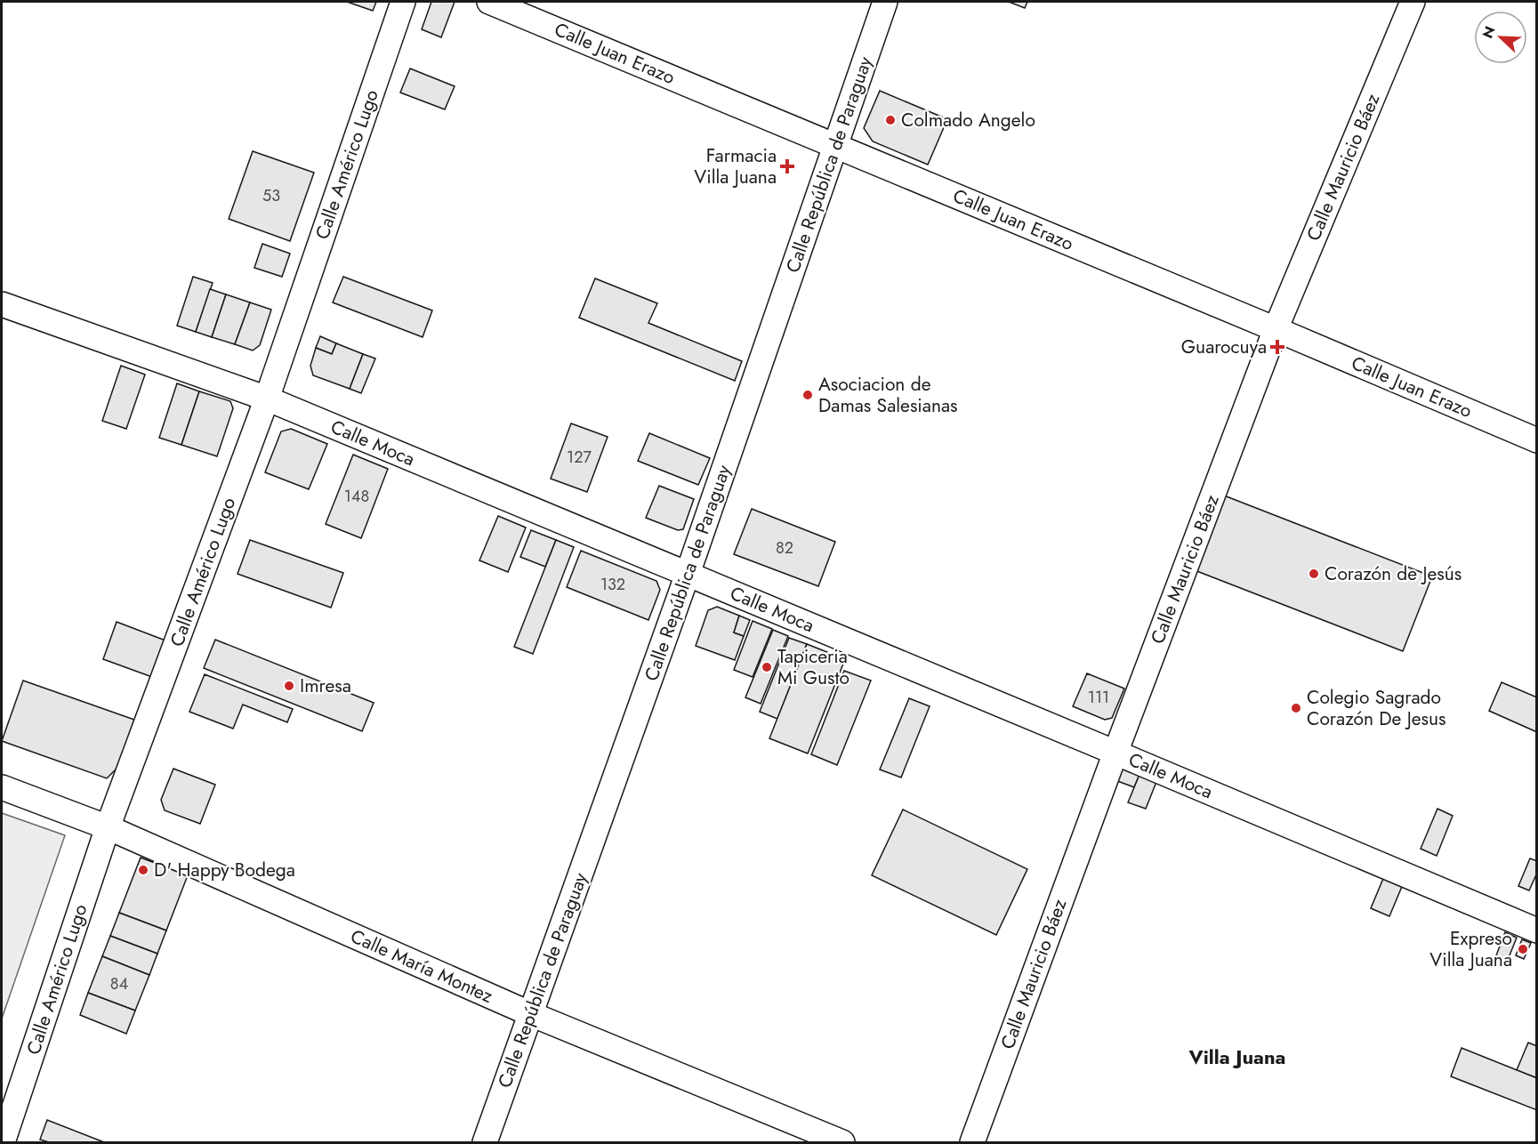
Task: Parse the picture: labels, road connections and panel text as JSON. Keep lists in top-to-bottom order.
{
  "streets": {
    "street": [
      "Calle Juan Erazo",
      "Calle Américo Lugo",
      "Calle República de Paraguay",
      "Calle Mauricio Báez",
      "Calle Moca",
      "Calle María Montez"
    ]
  },
  "crossings": [
    ["Calle Juan Erazo", "Calle República de Paraguay"],
    ["Calle Juan Erazo", "Calle Mauricio Báez"],
    ["Calle Américo Lugo", "Calle Moca"],
    ["Calle Américo Lugo", "Calle María Montez"],
    ["Calle República de Paraguay", "Calle Moca"],
    ["Calle República de Paraguay", "Calle María Montez"],
    ["Calle Mauricio Báez", "Calle Moca"]
  ],
  "districts": ["Villa Juana"],
  "places": {
    "other": [
      "Colmado Angelo",
      "Asociacion de Damas Salesianas",
      "Corazón de Jesús",
      "Tapiceria Mi Gusto",
      "Imresa",
      "Colegio Sagrado Corazón De Jesus",
      "D' Happy Bodega",
      "Expreso Villa Juana"
    ],
    "health": ["Farmacia Villa Juana", "Guarocuya"]
  },
  "house_numbers": [
    "53",
    "127",
    "148",
    "82",
    "132",
    "111",
    "84"
  ],
  "north": "top left"
}
